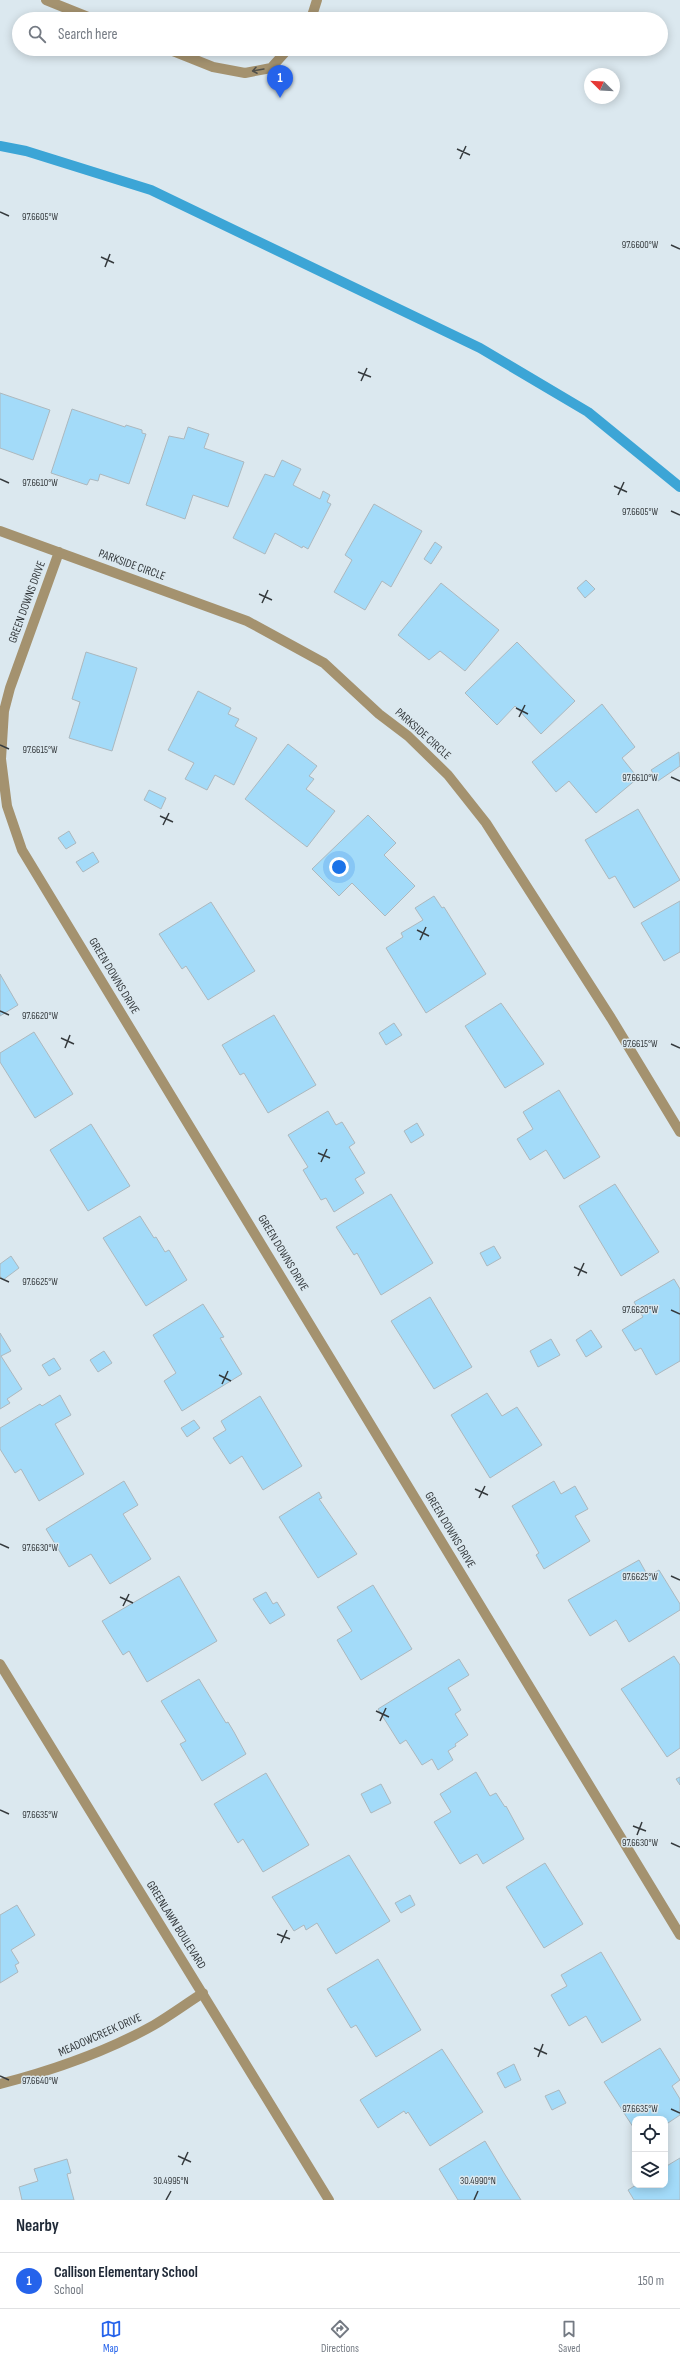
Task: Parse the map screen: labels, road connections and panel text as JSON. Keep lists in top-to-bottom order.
{
  "streets": {
    "street": [
      "PARKSIDE CIRCLE",
      "GREEN DOWNS DRIVE",
      "GREENLAWN BOULEVARD",
      "MEADOWCREEK DRIVE"
    ]
  },
  "crossings": [
    ["PARKSIDE CIRCLE", "GREEN DOWNS DRIVE"],
    ["GREENLAWN BOULEVARD", "MEADOWCREEK DRIVE"]
  ],
  "north": "top left",
  "page": {
    "search": "Search here",
    "pins": "1",
    "heading": "Nearby",
    "list": [
      {
        "mark": "1",
        "name": "Callison Elementary School",
        "note": "School",
        "value": "150 m"
      }
    ],
    "nav": ["Map", "Directions", "Saved"]
  },
  "coordinates": [
    "97.6605°W",
    "97.6600°W",
    "97.6610°W",
    "97.6615°W",
    "97.6620°W",
    "97.6625°W",
    "97.6630°W",
    "97.6635°W",
    "97.6640°W",
    "30.4995°N",
    "30.4990°N"
  ]
}
